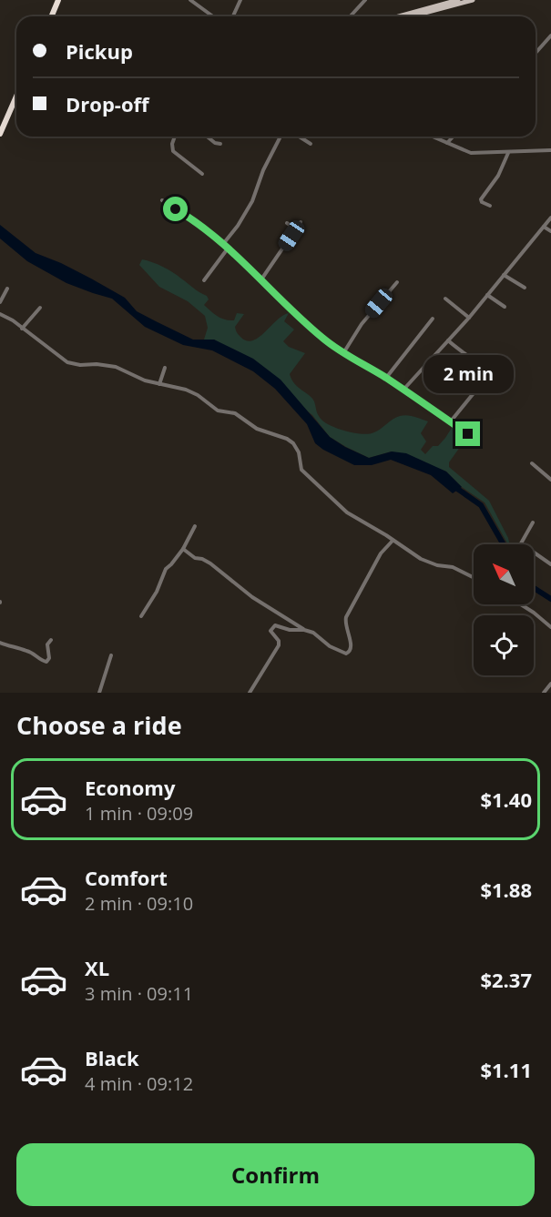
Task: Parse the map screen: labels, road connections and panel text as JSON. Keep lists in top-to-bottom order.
{
  "north": "top left",
  "page": {
    "banner": ["Pickup", "Drop-off"],
    "bubble": "2 min",
    "heading": "Choose a ride",
    "list": [
      {
        "name": "Economy",
        "note": "1 min · 09:09",
        "value": "$1.40"
      },
      {
        "name": "Comfort",
        "note": "2 min · 09:10",
        "value": "$1.88"
      },
      {
        "name": "XL",
        "note": "3 min · 09:11",
        "value": "$2.37"
      },
      {
        "name": "Black",
        "note": "4 min · 09:12",
        "value": "$1.11"
      }
    ],
    "buttons": "Confirm"
  }
}
